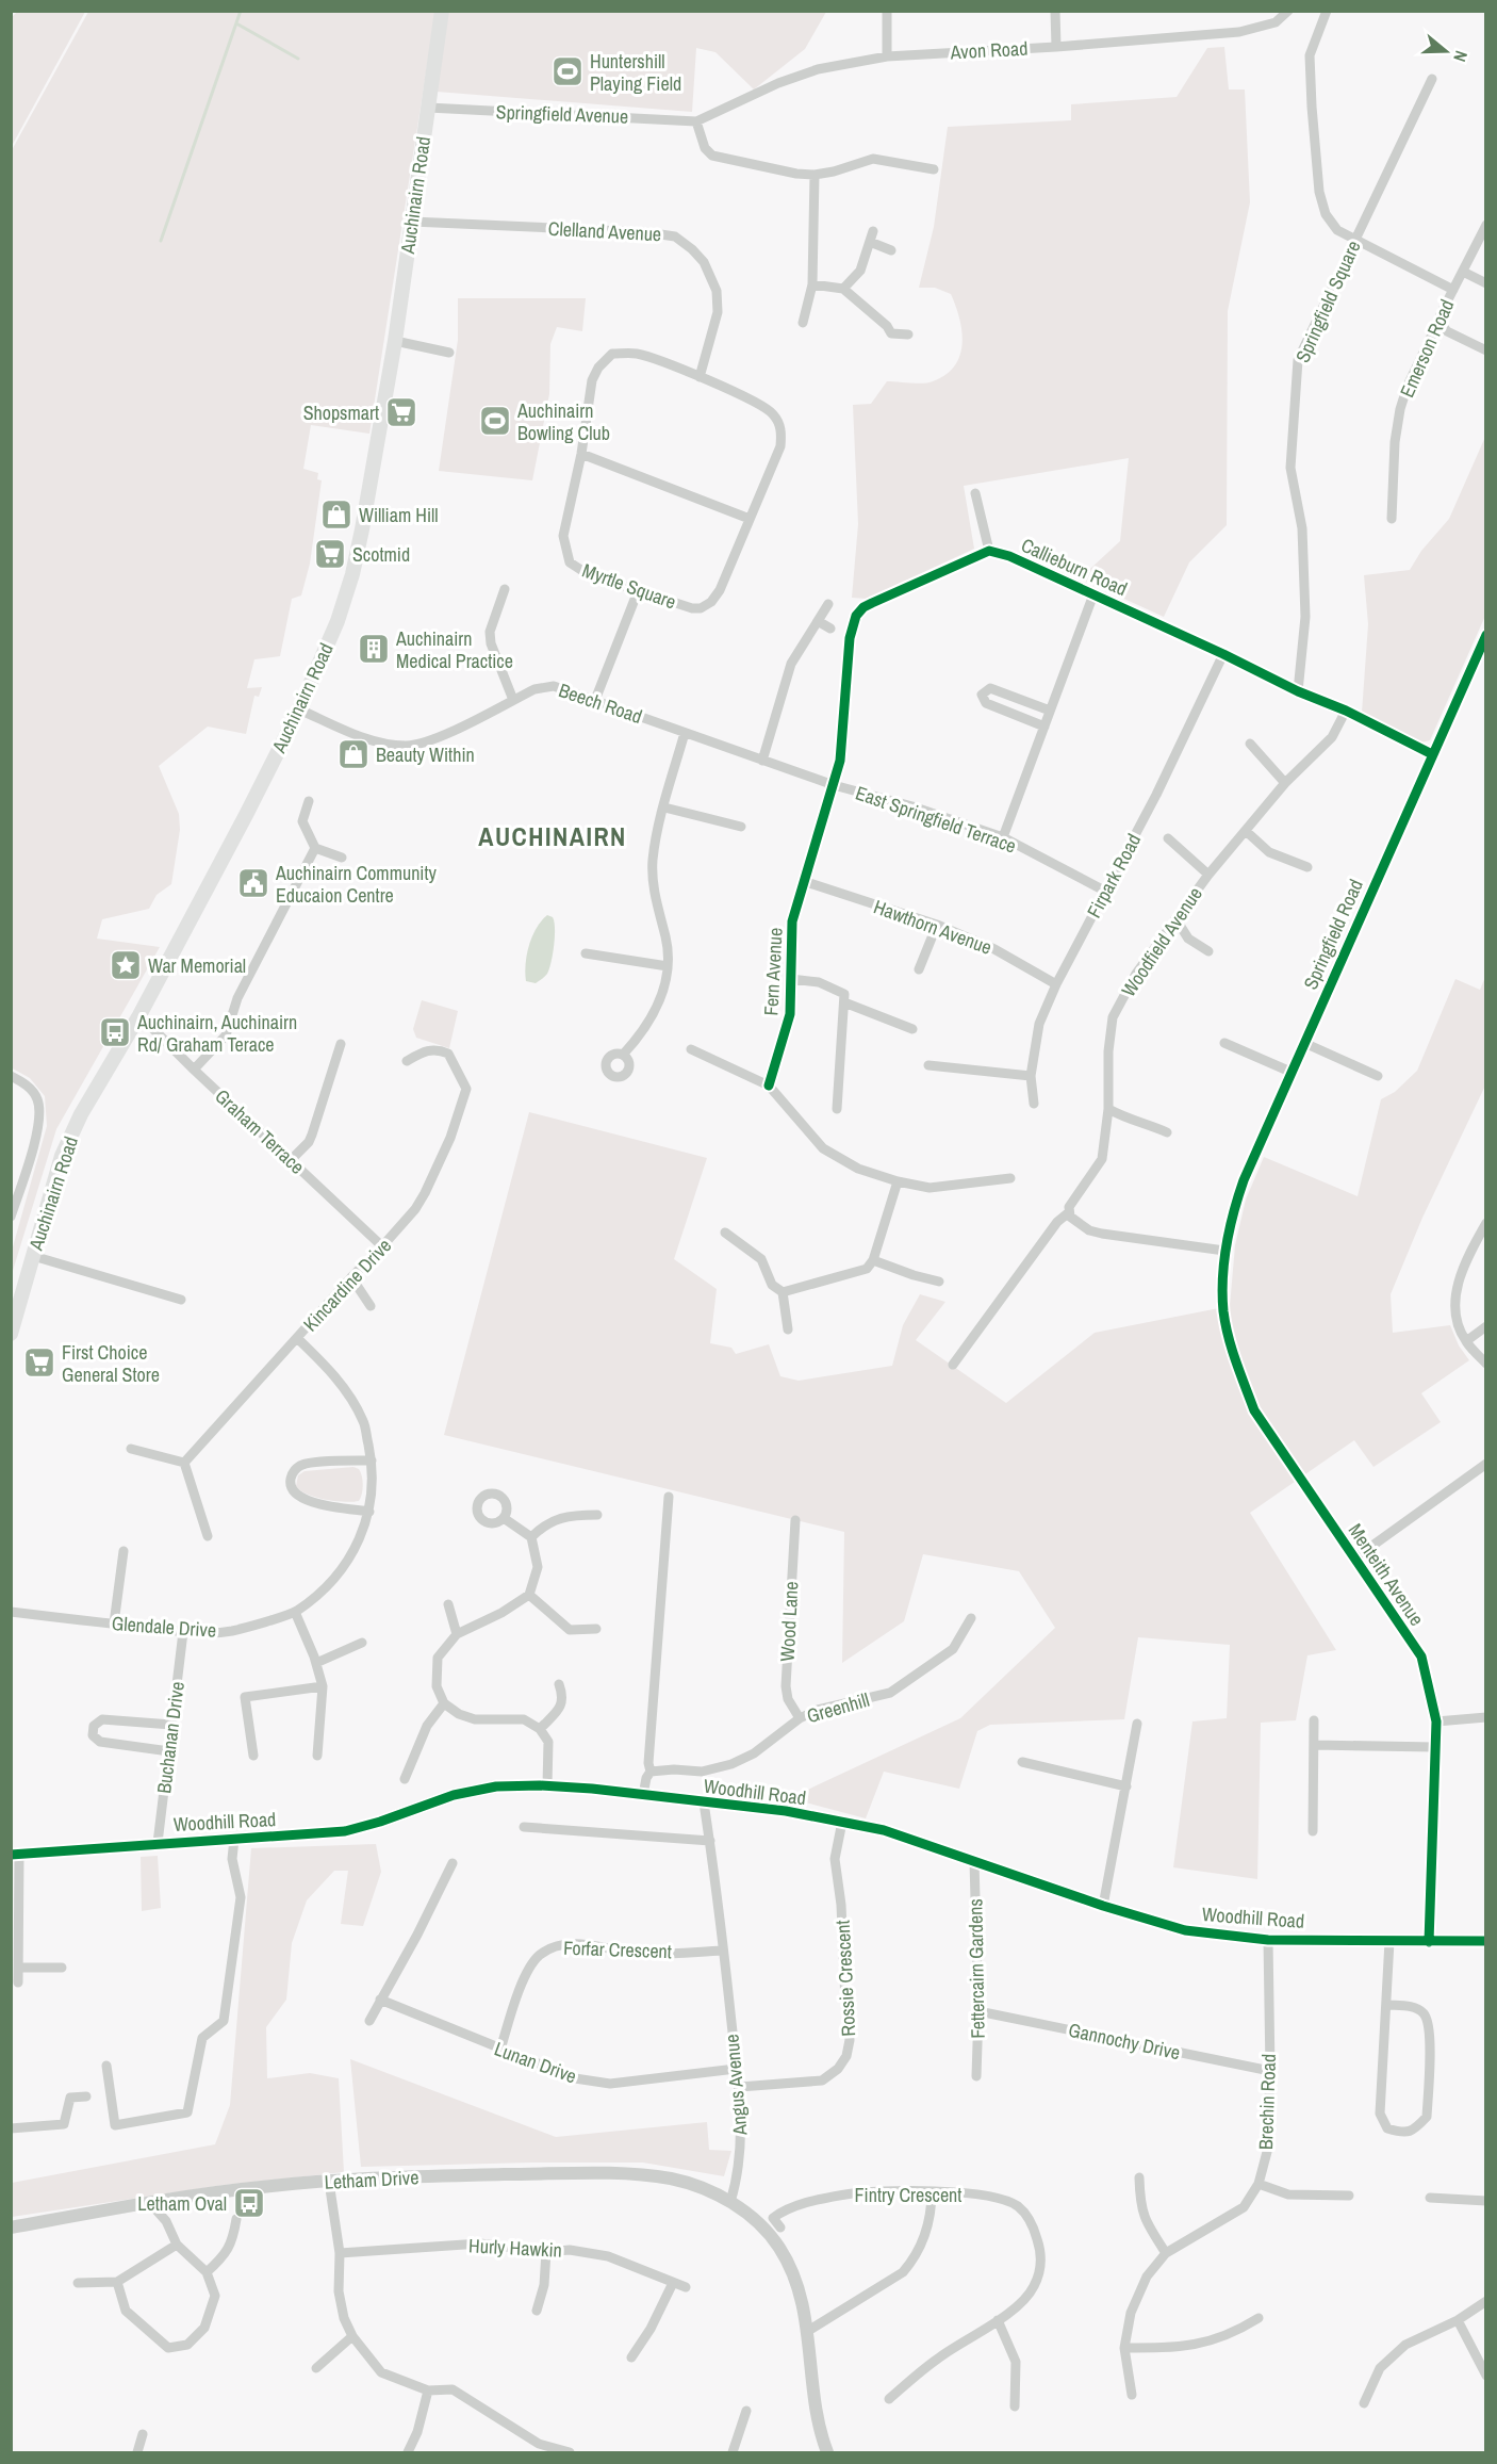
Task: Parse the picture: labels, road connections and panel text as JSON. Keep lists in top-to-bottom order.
{
  "streets": {
    "main road": ["Auchinairn Road"],
    "street": [
      "Avon Road",
      "Springfield Avenue",
      "Clelland Avenue",
      "Springfield Square",
      "Emerson Road",
      "Callieburn Road",
      "Myrtle Square",
      "Beech Road",
      "East Springfield Terrace",
      "Firpark Road",
      "Hawthorn Avenue",
      "Springfield Road",
      "Woodfield Avenue",
      "Fern Avenue",
      "Graham Terrace",
      "Kincardine Drive",
      "Menteith Avenue",
      "Wood Lane",
      "Glendale Drive",
      "Greenhill",
      "Buchanan Drive",
      "Woodhill Road",
      "Forfar Crescent",
      "Fettercairn Gardens",
      "Rossie Crescent",
      "Gannochy Drive",
      "Lunan Drive",
      "Angus Avenue",
      "Brechin Road",
      "Letham Drive",
      "Fintry Crescent",
      "Hurly Hawkin"
    ]
  },
  "crossings": [
    ["Avon Road", "Springfield Avenue"],
    ["Springfield Avenue", "Auchinairn Road"],
    ["Auchinairn Road", "Clelland Avenue"],
    ["Auchinairn Road", "Beech Road"],
    ["Auchinairn Road", "Graham Terrace"],
    ["Clelland Avenue", "Myrtle Square"],
    ["Springfield Square", "Callieburn Road"],
    ["Callieburn Road", "Firpark Road"],
    ["Callieburn Road", "Springfield Road"],
    ["Callieburn Road", "Woodfield Avenue"],
    ["Beech Road", "East Springfield Terrace"],
    ["Beech Road", "Fern Avenue"],
    ["East Springfield Terrace", "Firpark Road"],
    ["East Springfield Terrace", "Fern Avenue"],
    ["Firpark Road", "Hawthorn Avenue"],
    ["Hawthorn Avenue", "Fern Avenue"],
    ["Springfield Road", "Menteith Avenue"],
    ["Graham Terrace", "Kincardine Drive"],
    ["Kincardine Drive", "Glendale Drive"],
    ["Menteith Avenue", "Woodhill Road"],
    ["Wood Lane", "Greenhill"],
    ["Glendale Drive", "Buchanan Drive"],
    ["Buchanan Drive", "Woodhill Road"],
    ["Woodhill Road", "Fettercairn Gardens"],
    ["Woodhill Road", "Rossie Crescent"],
    ["Woodhill Road", "Angus Avenue"],
    ["Woodhill Road", "Brechin Road"],
    ["Forfar Crescent", "Lunan Drive"],
    ["Forfar Crescent", "Angus Avenue"],
    ["Fettercairn Gardens", "Gannochy Drive"],
    ["Rossie Crescent", "Angus Avenue"],
    ["Gannochy Drive", "Brechin Road"],
    ["Lunan Drive", "Angus Avenue"],
    ["Angus Avenue", "Letham Drive"]
  ],
  "districts": ["AUCHINAIRN"],
  "places": {
    "sports": ["Huntershill Playing Field", "Auchinairn Bowling Club"],
    "supermarket": ["Shopsmart", "Scotmid", "First Choice General Store"],
    "shop": ["William Hill", "Beauty Within"],
    "building": ["Auchinairn Medical Practice"],
    "public building": ["Auchinairn Community Educaion Centre"],
    "place": ["War Memorial"],
    "bus stop": ["Auchinairn, Auchinairn Rd/ Graham Terace", "Letham Oval"]
  },
  "north": "right"
}
